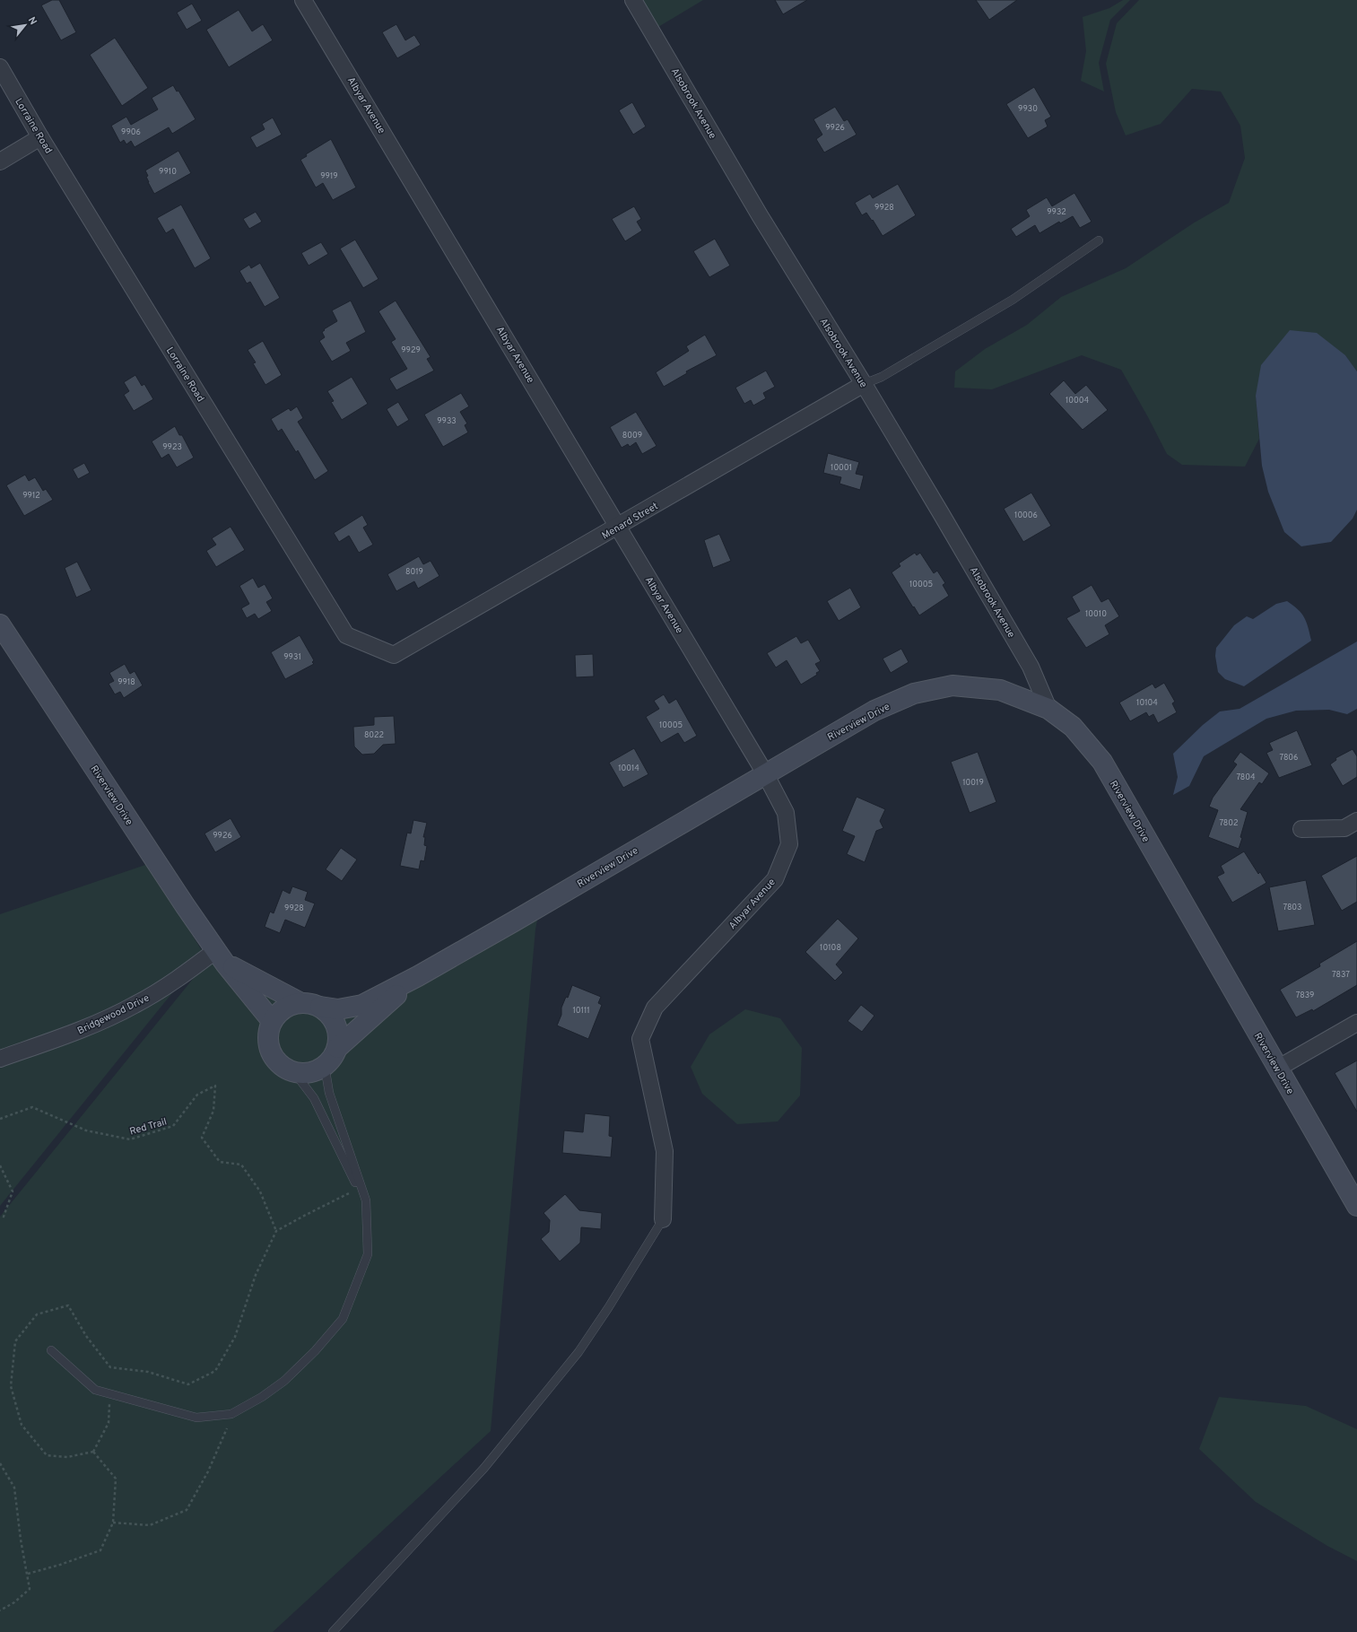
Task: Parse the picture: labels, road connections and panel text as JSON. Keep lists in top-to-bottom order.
{
  "streets": {
    "street": [
      "Alsobrook Avenue",
      "Albyar Avenue",
      "Lorraine Road",
      "Menard Street",
      "Riverview Drive",
      "Bridgewood Drive"
    ],
    "path": ["Red Trail"]
  },
  "crossings": [
    ["Alsobrook Avenue", "Menard Street"],
    ["Alsobrook Avenue", "Riverview Drive"],
    ["Albyar Avenue", "Menard Street"],
    ["Albyar Avenue", "Riverview Drive"],
    ["Lorraine Road", "Menard Street"],
    ["Riverview Drive", "Bridgewood Drive"]
  ],
  "house_numbers": [
    "9930",
    "9926",
    "9906",
    "9910",
    "9919",
    "9928",
    "9932",
    "9929",
    "10004",
    "9933",
    "8009",
    "9923",
    "10001",
    "9912",
    "10006",
    "8019",
    "10005",
    "10010",
    "9931",
    "9918",
    "10104",
    "10005",
    "8022",
    "7806",
    "10014",
    "7804",
    "10019",
    "7802",
    "9926",
    "7803",
    "9928",
    "10108",
    "7837",
    "7839",
    "10111"
  ],
  "north": "top right"
}
